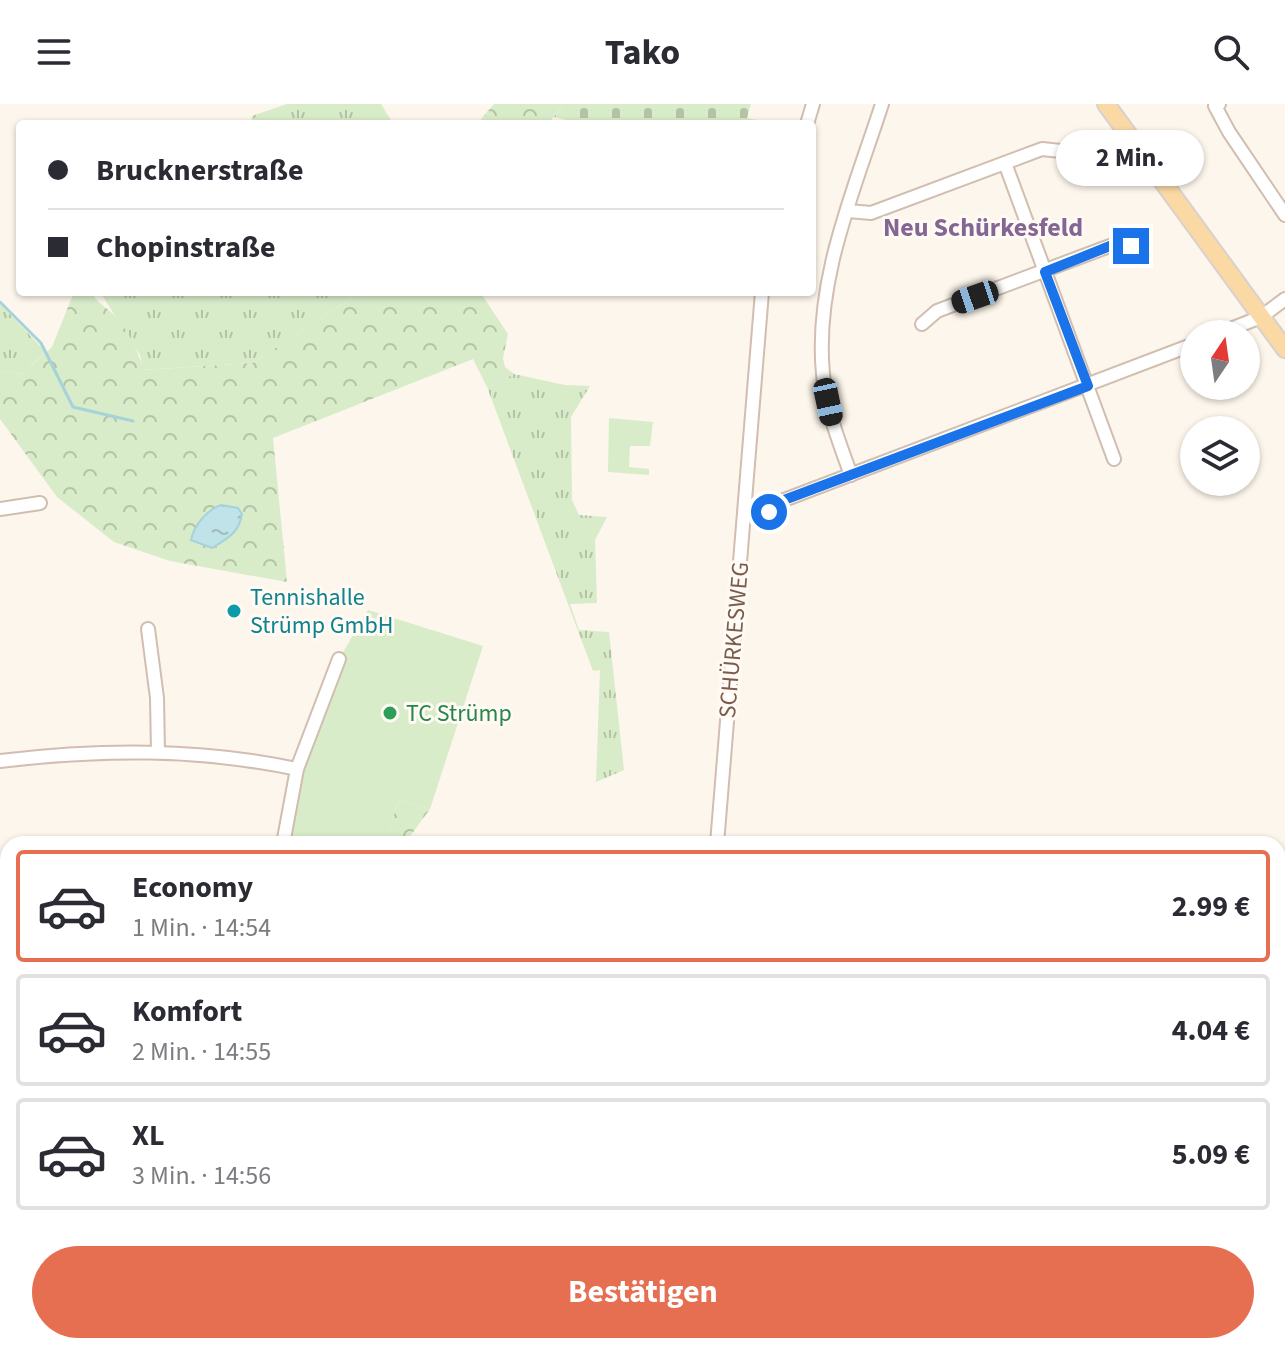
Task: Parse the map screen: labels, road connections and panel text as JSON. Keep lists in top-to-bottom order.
{
  "streets": {
    "street": ["SCHÜRKESWEG"]
  },
  "districts": ["Neu Schürkesfeld"],
  "places": ["Tennishalle Strümp GmbH", "TC Strümp"],
  "north": "top",
  "page": {
    "header": "Tako",
    "banner": ["Brucknerstraße", "Chopinstraße"],
    "bubble": "2 Min.",
    "list": [
      {
        "name": "Economy",
        "note": "1 Min. · 14:54",
        "value": "2.99 €"
      },
      {
        "name": "Komfort",
        "note": "2 Min. · 14:55",
        "value": "4.04 €"
      },
      {
        "name": "XL",
        "note": "3 Min. · 14:56",
        "value": "5.09 €"
      }
    ],
    "buttons": "Bestätigen"
  }
}
